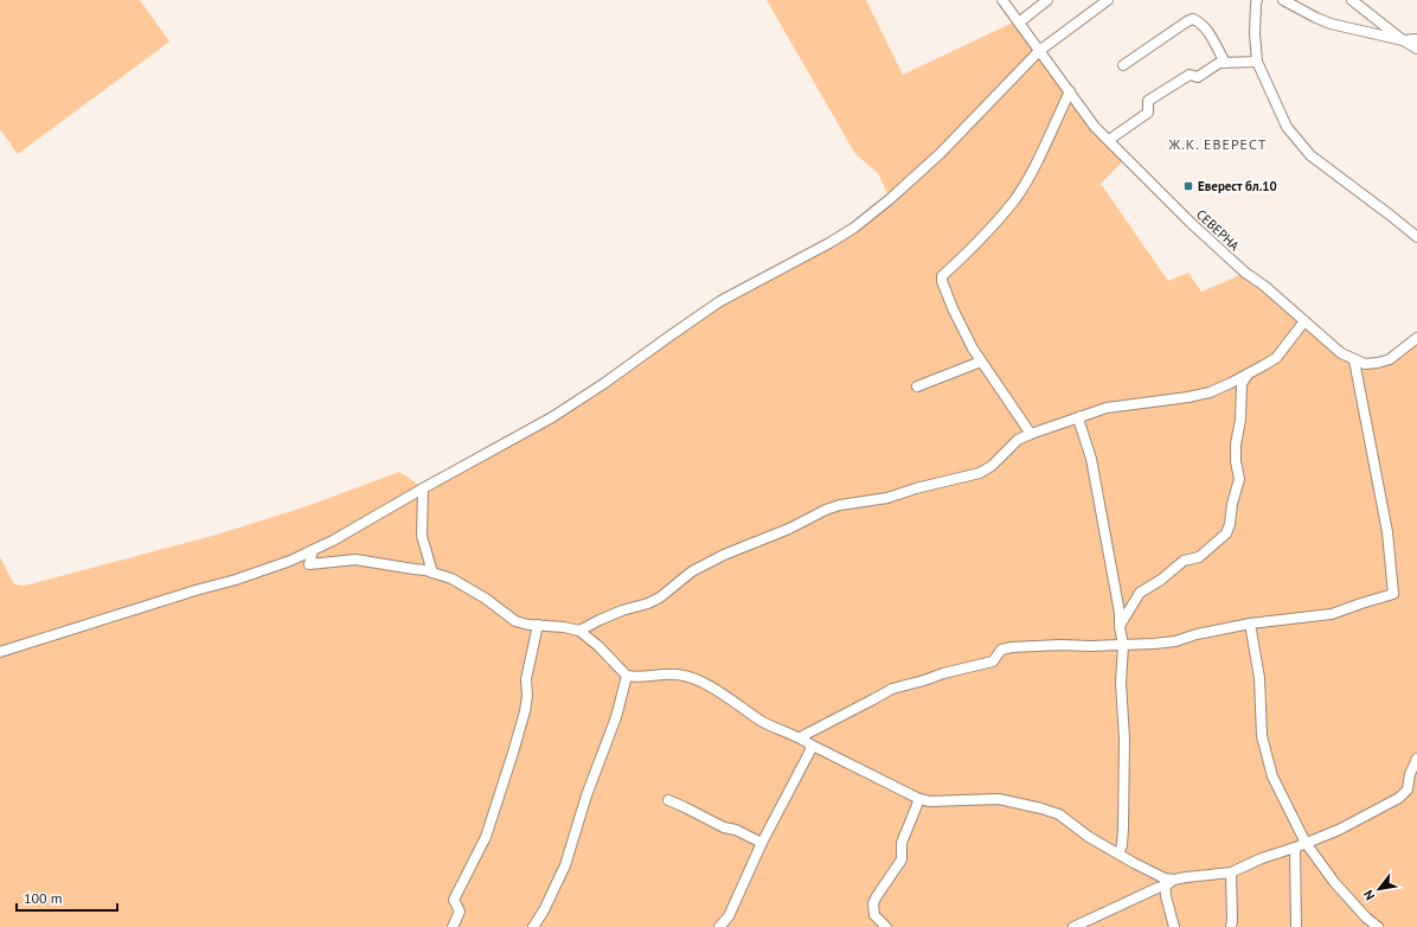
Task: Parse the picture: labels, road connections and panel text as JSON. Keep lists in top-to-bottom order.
{
  "streets": {
    "street": ["СЕВЕРНА"]
  },
  "districts": ["Ж.К. ЕВЕРЕСТ"],
  "places": {
    "transit": ["Еверест бл.10"]
  },
  "scale_bar": "100 m",
  "north": "bottom left"
}
